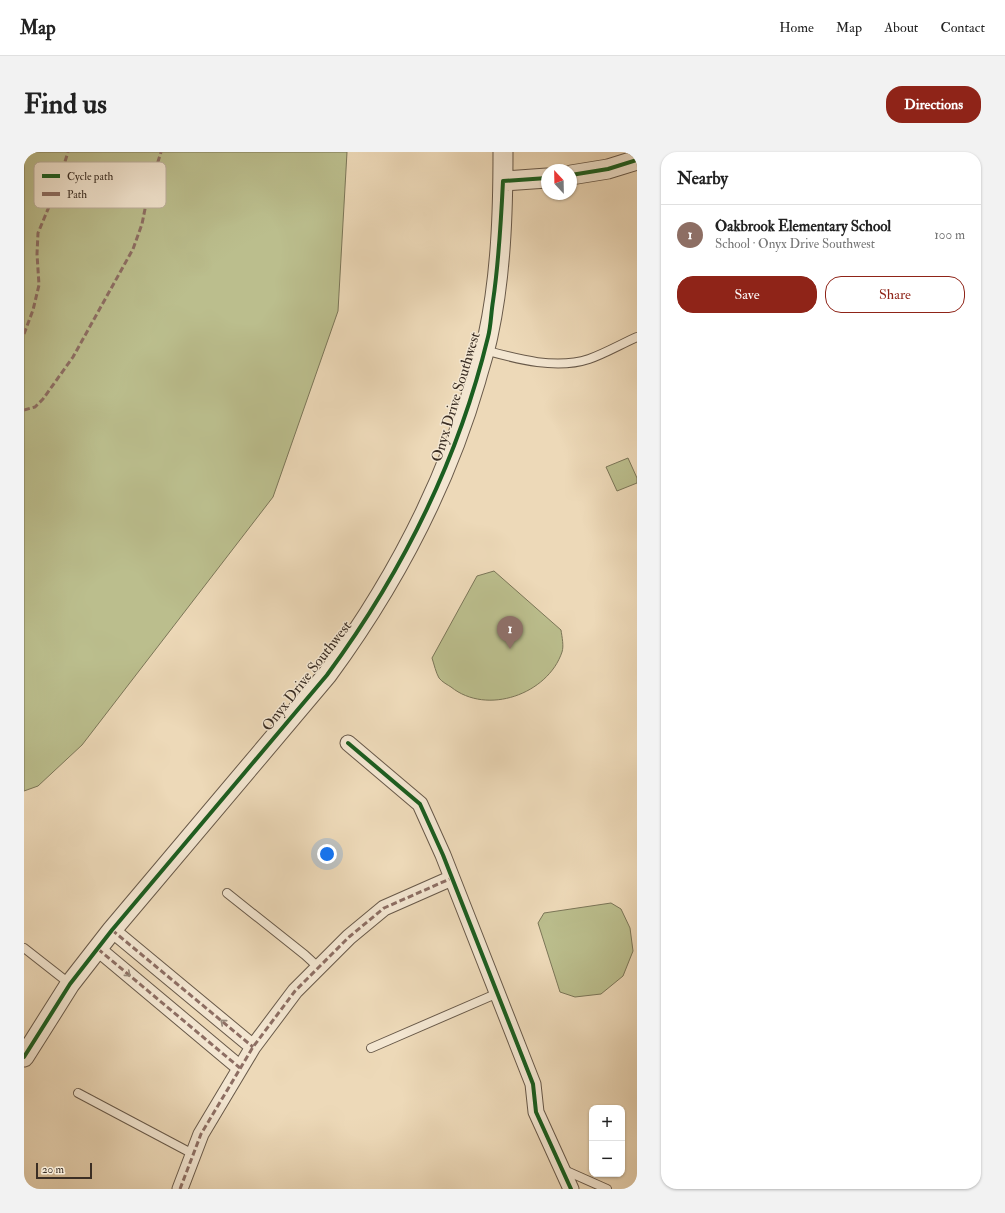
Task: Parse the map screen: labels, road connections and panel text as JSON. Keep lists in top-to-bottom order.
{
  "streets": {
    "street": ["Onyx Drive Southwest"]
  },
  "legend": ["Cycle path", "Path"],
  "scale_bar": "20 m",
  "north": "top",
  "page": {
    "header": "Map",
    "nav": [
      "Home",
      "Map",
      "About",
      "Contact"
    ],
    "buttons": [
      "Directions",
      ["Save", "Share"]
    ],
    "title": "Find us",
    "heading": "Nearby",
    "list": [
      {
        "mark": "1",
        "name": "Oakbrook Elementary School",
        "note": "School · Onyx Drive Southwest",
        "value": "100 m"
      }
    ],
    "pins": "1",
    "map_buttons": ["+", "−"],
    "scale": "20 m"
  }
}
